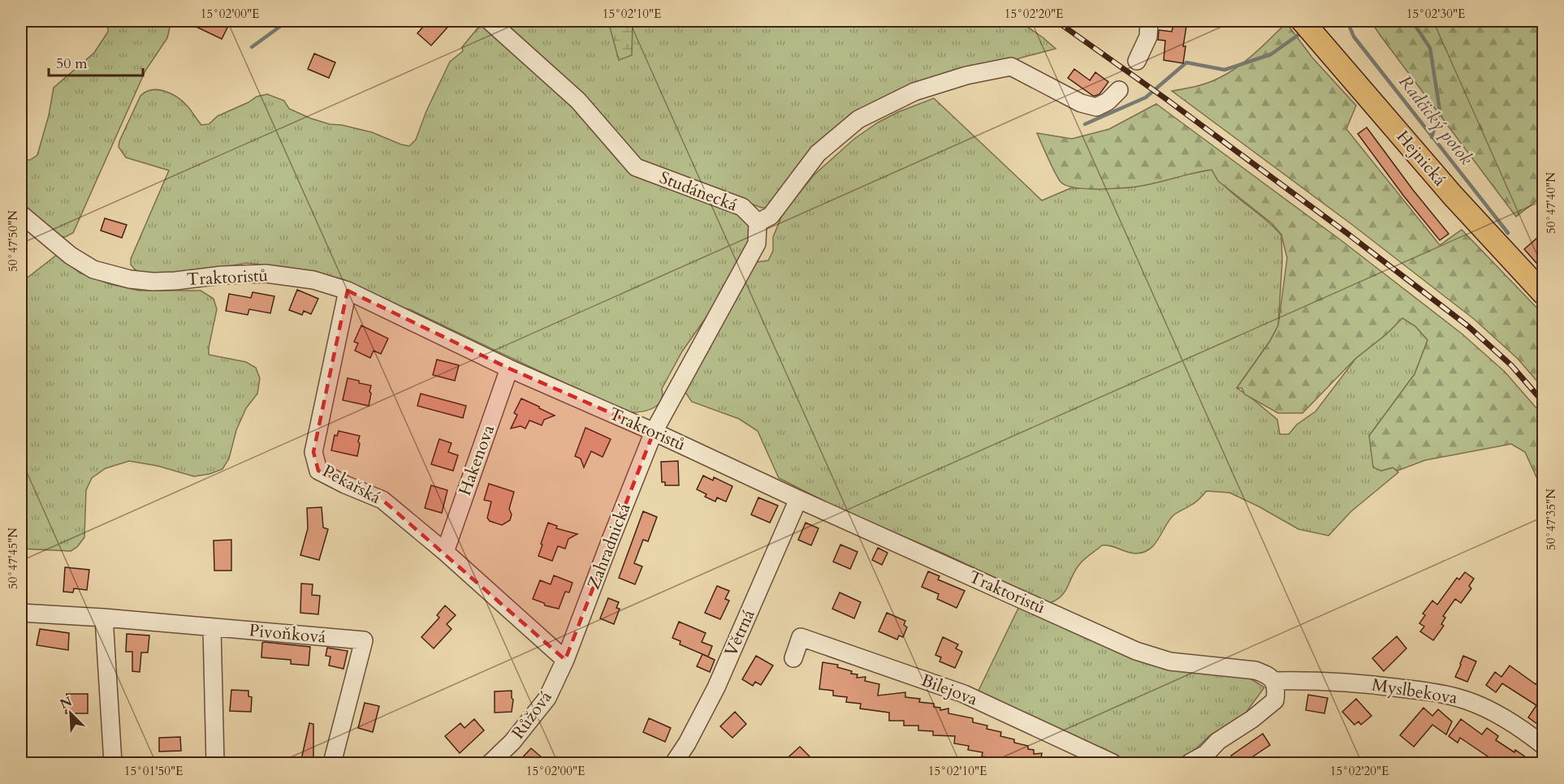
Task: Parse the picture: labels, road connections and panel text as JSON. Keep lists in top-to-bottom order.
{
  "streets": {
    "main road": ["Hejnická"],
    "street": [
      "Studánecká",
      "Traktoristů",
      "Hakenova",
      "Pekařská",
      "Zahradnická",
      "Větrná",
      "Pivoňková",
      "Bilejova",
      "Myslbekova",
      "Růžová"
    ]
  },
  "crossings": [
    ["Studánecká", "Traktoristů"],
    ["Studánecká", "Zahradnická"],
    ["Traktoristů", "Hakenova"],
    ["Traktoristů", "Pekařská"],
    ["Traktoristů", "Zahradnická"],
    ["Traktoristů", "Větrná"],
    ["Traktoristů", "Myslbekova"],
    ["Hakenova", "Pekařská"],
    ["Pekařská", "Zahradnická"],
    ["Pekařská", "Růžová"],
    ["Zahradnická", "Růžová"]
  ],
  "water": ["Radčický potok"],
  "scale_bar": "50 m",
  "north": "top left",
  "coordinates": [
    "15°02'00\"E",
    "15°02'10\"E",
    "15°02'20\"E",
    "15°02'30\"E",
    "50°47'40\"N",
    "50°47'50\"N",
    "50°47'35\"N",
    "50°47'45\"N",
    "15°01'50\"E"
  ]
}
